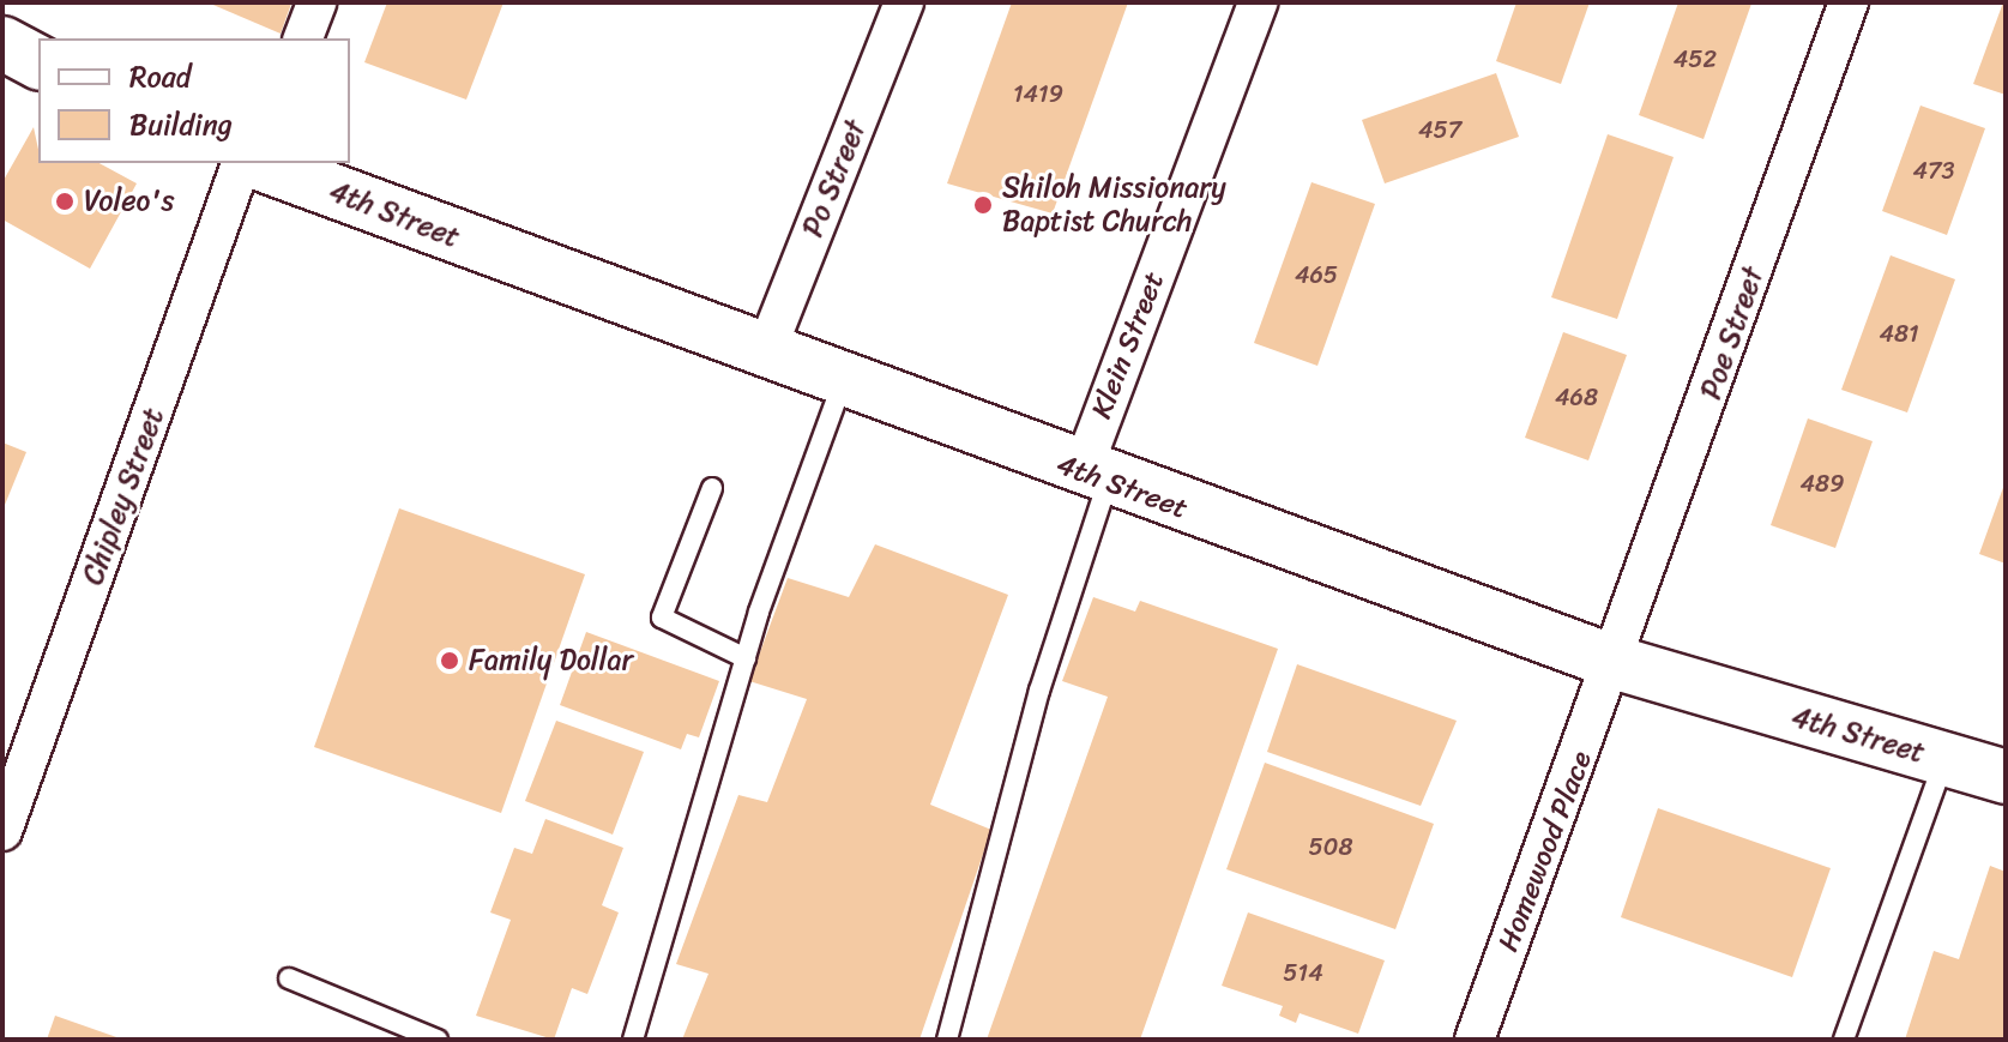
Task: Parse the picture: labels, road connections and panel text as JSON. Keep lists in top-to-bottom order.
{
  "streets": {
    "main road": ["4th Street"],
    "street": [
      "Po Street",
      "Poe Street",
      "Klein Street",
      "Chipley Street",
      "Homewood Place"
    ]
  },
  "crossings": [
    ["Po Street", "4th Street"],
    ["4th Street", "Poe Street"],
    ["4th Street", "Klein Street"],
    ["4th Street", "Homewood Place"],
    ["Poe Street", "Homewood Place"]
  ],
  "places": ["Voleo's", "Shiloh Missionary Baptist Church", "Family Dollar"],
  "house_numbers": [
    "452",
    "1419",
    "457",
    "473",
    "465",
    "481",
    "468",
    "489",
    "508",
    "514"
  ],
  "legend": ["Road", "Building"]
}
